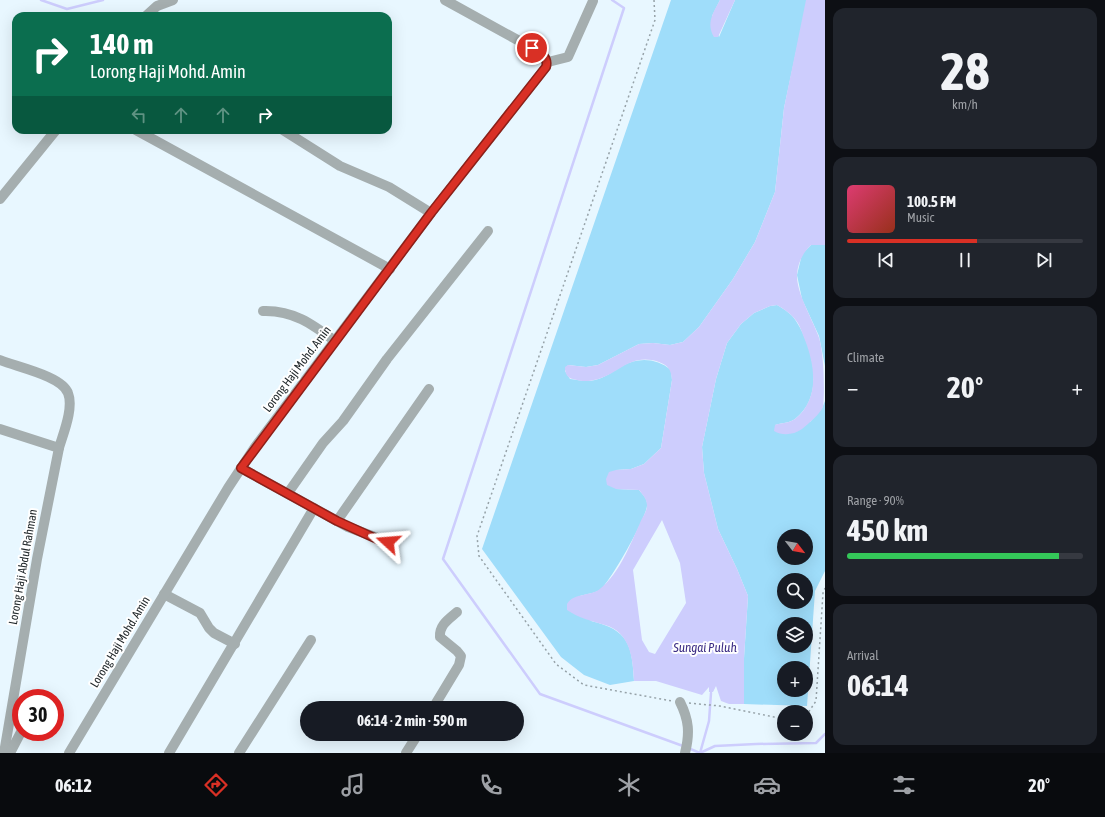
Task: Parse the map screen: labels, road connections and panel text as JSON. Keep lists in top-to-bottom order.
{
  "streets": {
    "street": ["Lorong Haji Mohd. Amin", "Lorong Haji Abdul Rahman"]
  },
  "water": ["Sungai Puluh"],
  "north": "bottom right",
  "page": {
    "tile": [
      ["28", "km/h"],
      "Climate",
      ["Range · 90%", "450 km"],
      ["Arrival", "06:14"]
    ],
    "turn": ["140 m", "Lorong Haji Mohd. Amin"],
    "song": ["100.5 FM", "Music"],
    "heat": ["−", "20°", "+"],
    "map_buttons": ["+", "−"],
    "limit": "30",
    "trip": "06:14 · 2 min · 590 m",
    "tabs": ["06:12", "20°"]
  }
}
